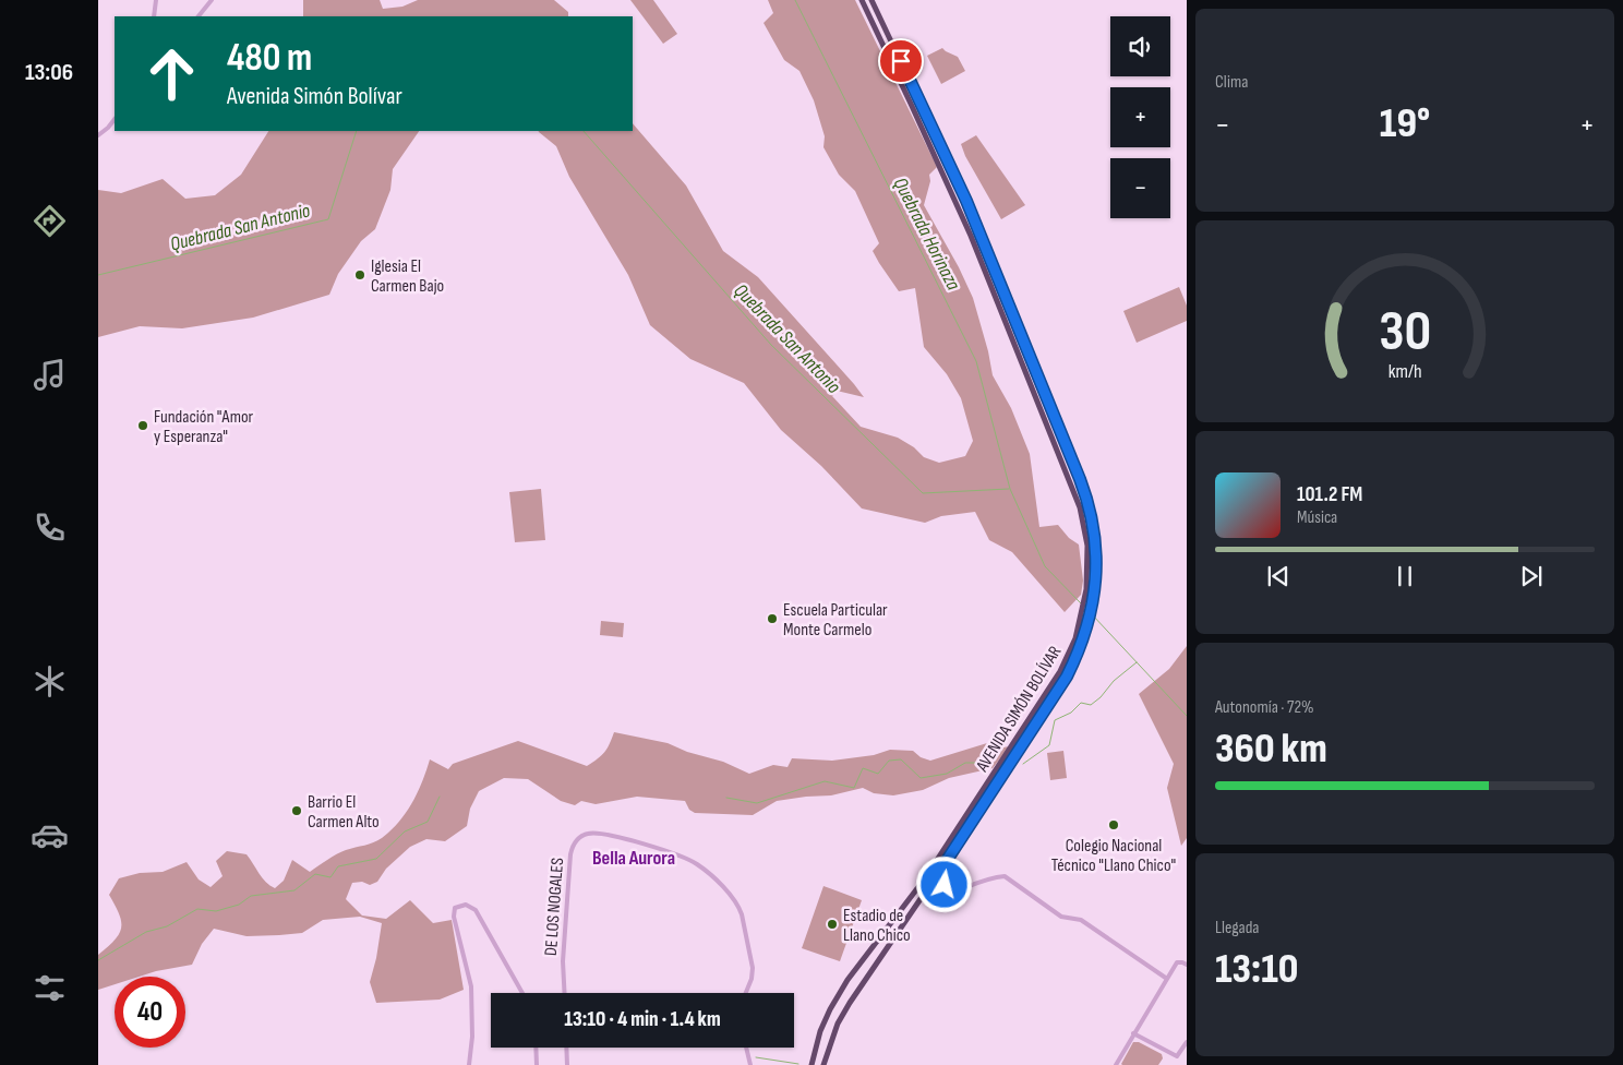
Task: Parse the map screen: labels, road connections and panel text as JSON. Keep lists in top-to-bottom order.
{
  "streets": {
    "highway": ["AVENIDA SIMÓN BOLÍVAR"],
    "street": ["DE LOS NOGALES"]
  },
  "districts": ["Bella Aurora"],
  "water": ["Quebrada San Antonio", "Quebrada Horinaza"],
  "places": [
    "Iglesia El Carmen Bajo",
    "Fundación \"Amor y Esperanza\"",
    "Escuela Particular Monte Carmelo",
    "Barrio El Carmen Alto",
    "Colegio Nacional Técnico \"Llano Chico\"",
    "Estadio de Llano Chico"
  ],
  "page": {
    "tabs": "13:06",
    "tile": [
      "Clima",
      ["Autonomía · 72%", "360 km"],
      ["Llegada", "13:10"]
    ],
    "map_buttons": ["+", "−"],
    "turn": ["480 m", "Avenida Simón Bolívar"],
    "heat": ["−", "19°", "+"],
    "song": ["101.2 FM", "Música"],
    "limit": "40",
    "trip": "13:10 · 4 min · 1.4 km",
    "gauge": ["30", "km/h"]
  }
}
